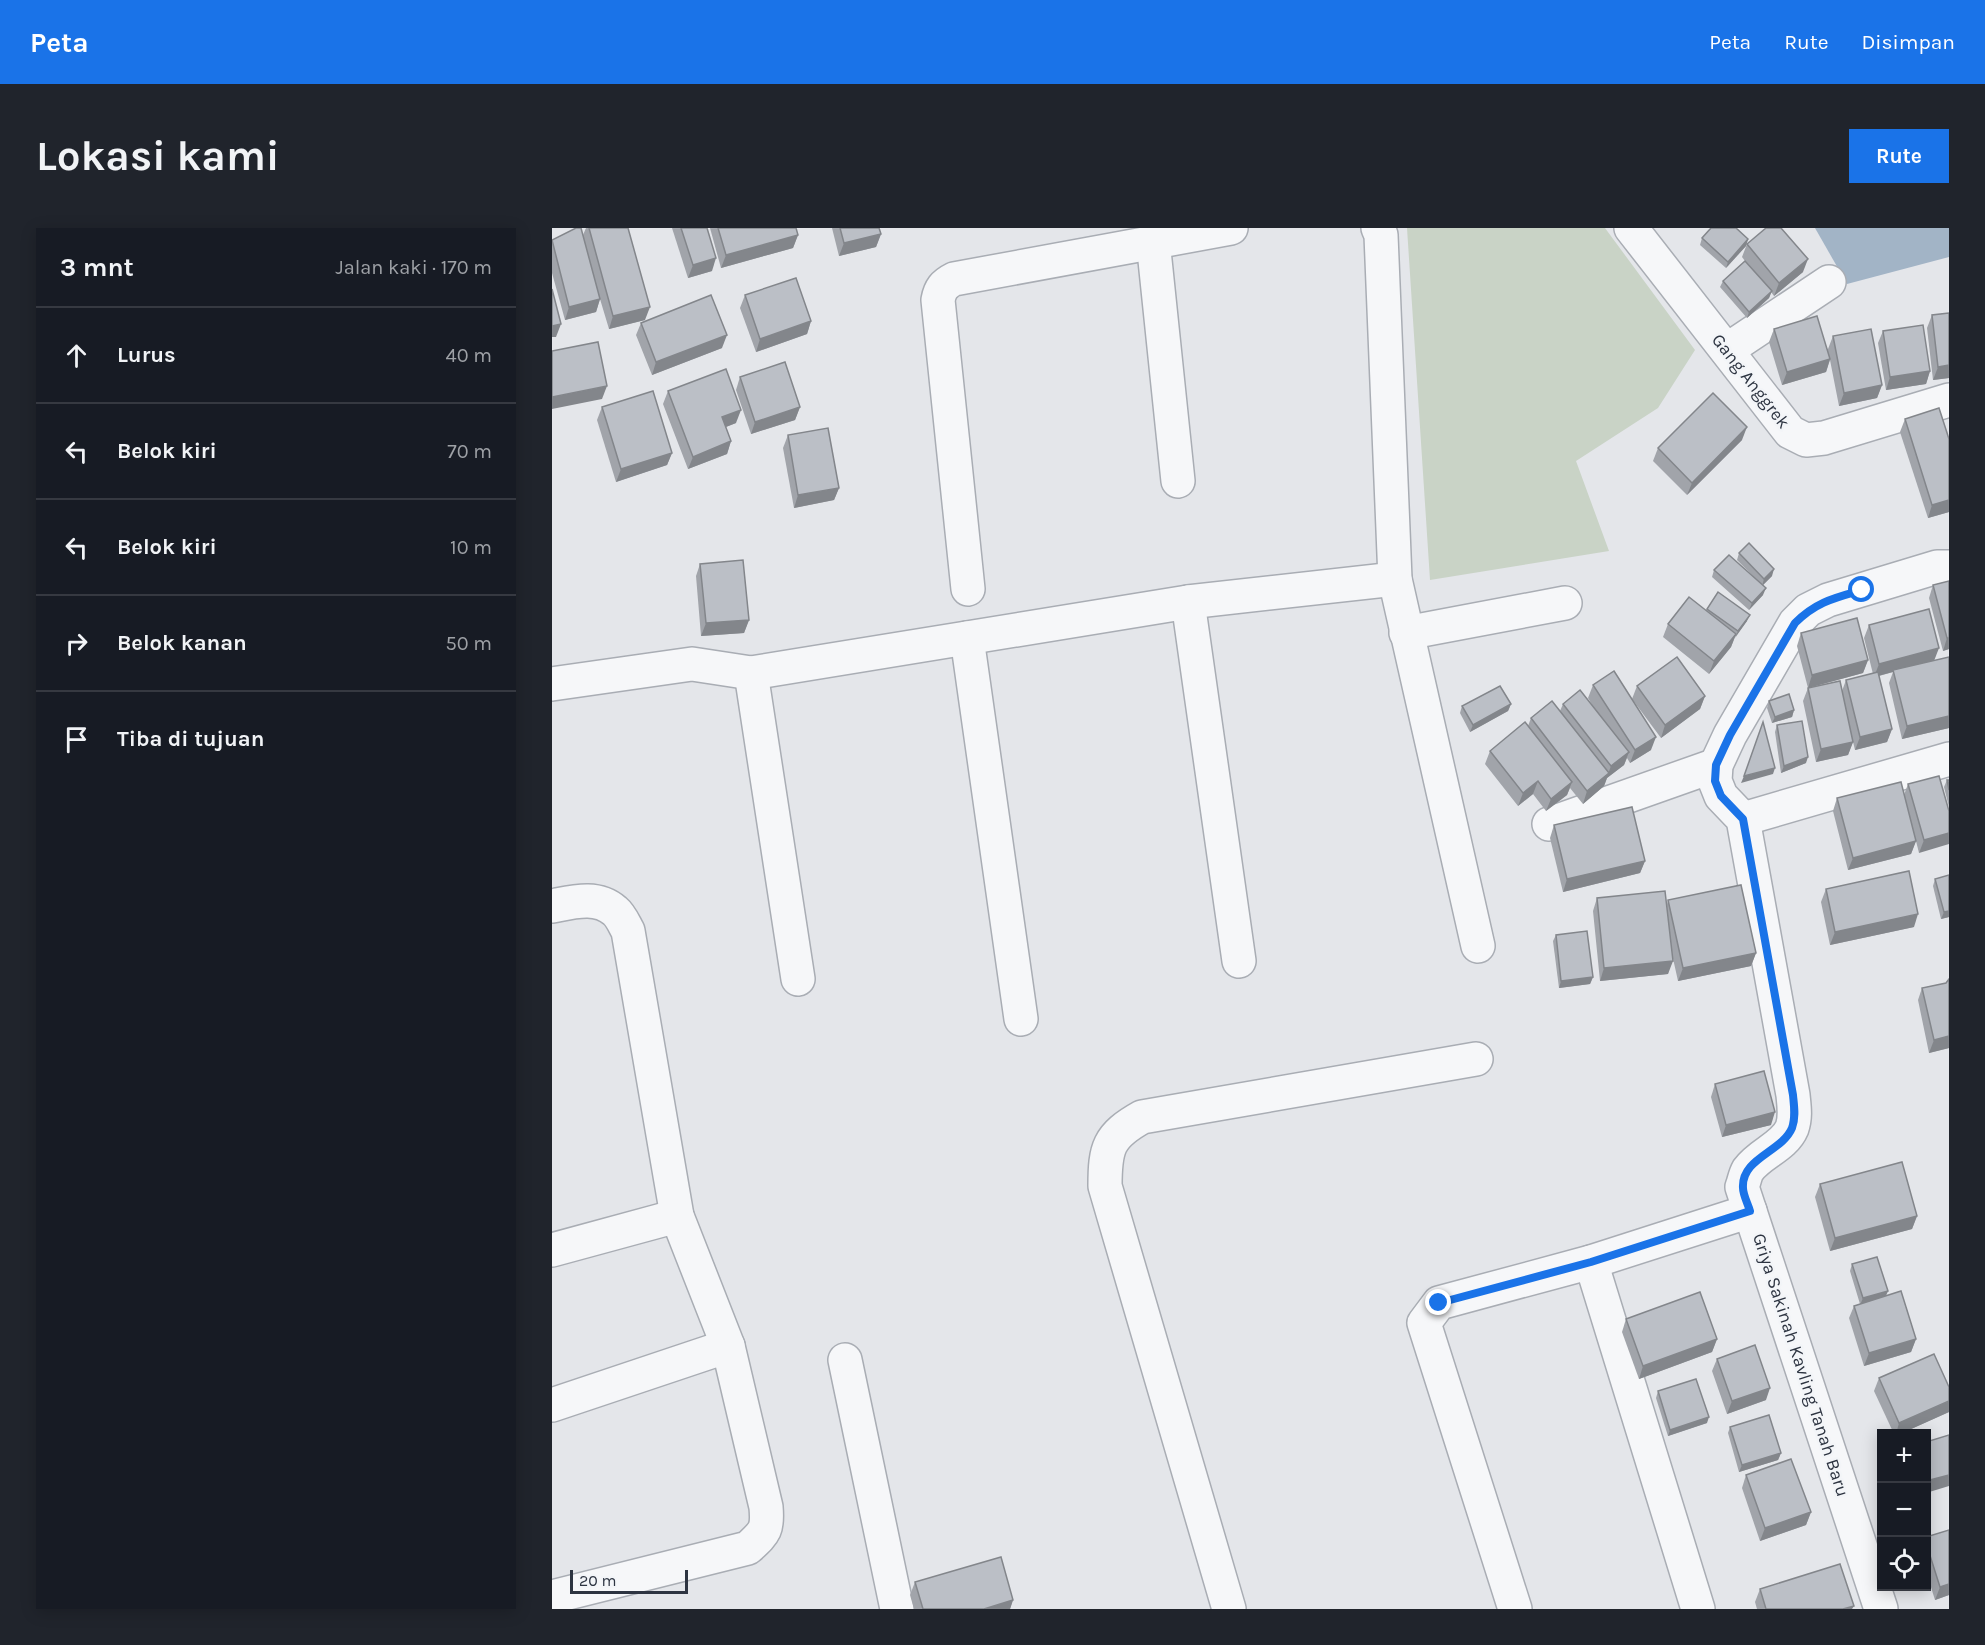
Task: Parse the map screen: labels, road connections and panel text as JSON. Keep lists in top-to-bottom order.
{
  "streets": {
    "street": ["Gang Anggrek", "Griya Sakinah Kavling Tanah Baru"]
  },
  "scale_bar": "20 m",
  "page": {
    "header": "Peta",
    "nav": ["Peta", "Rute", "Disimpan"],
    "buttons": "Rute",
    "title": "Lokasi kami",
    "heading": ["3 mnt", "Jalan kaki · 170 m"],
    "list": [
      ["Lurus", "40 m"],
      ["Belok kiri", "70 m"],
      ["Belok kiri", "10 m"],
      ["Belok kanan", "50 m"],
      "Tiba di tujuan"
    ],
    "map_buttons": ["+", "−"],
    "scale": "20 m"
  }
}
